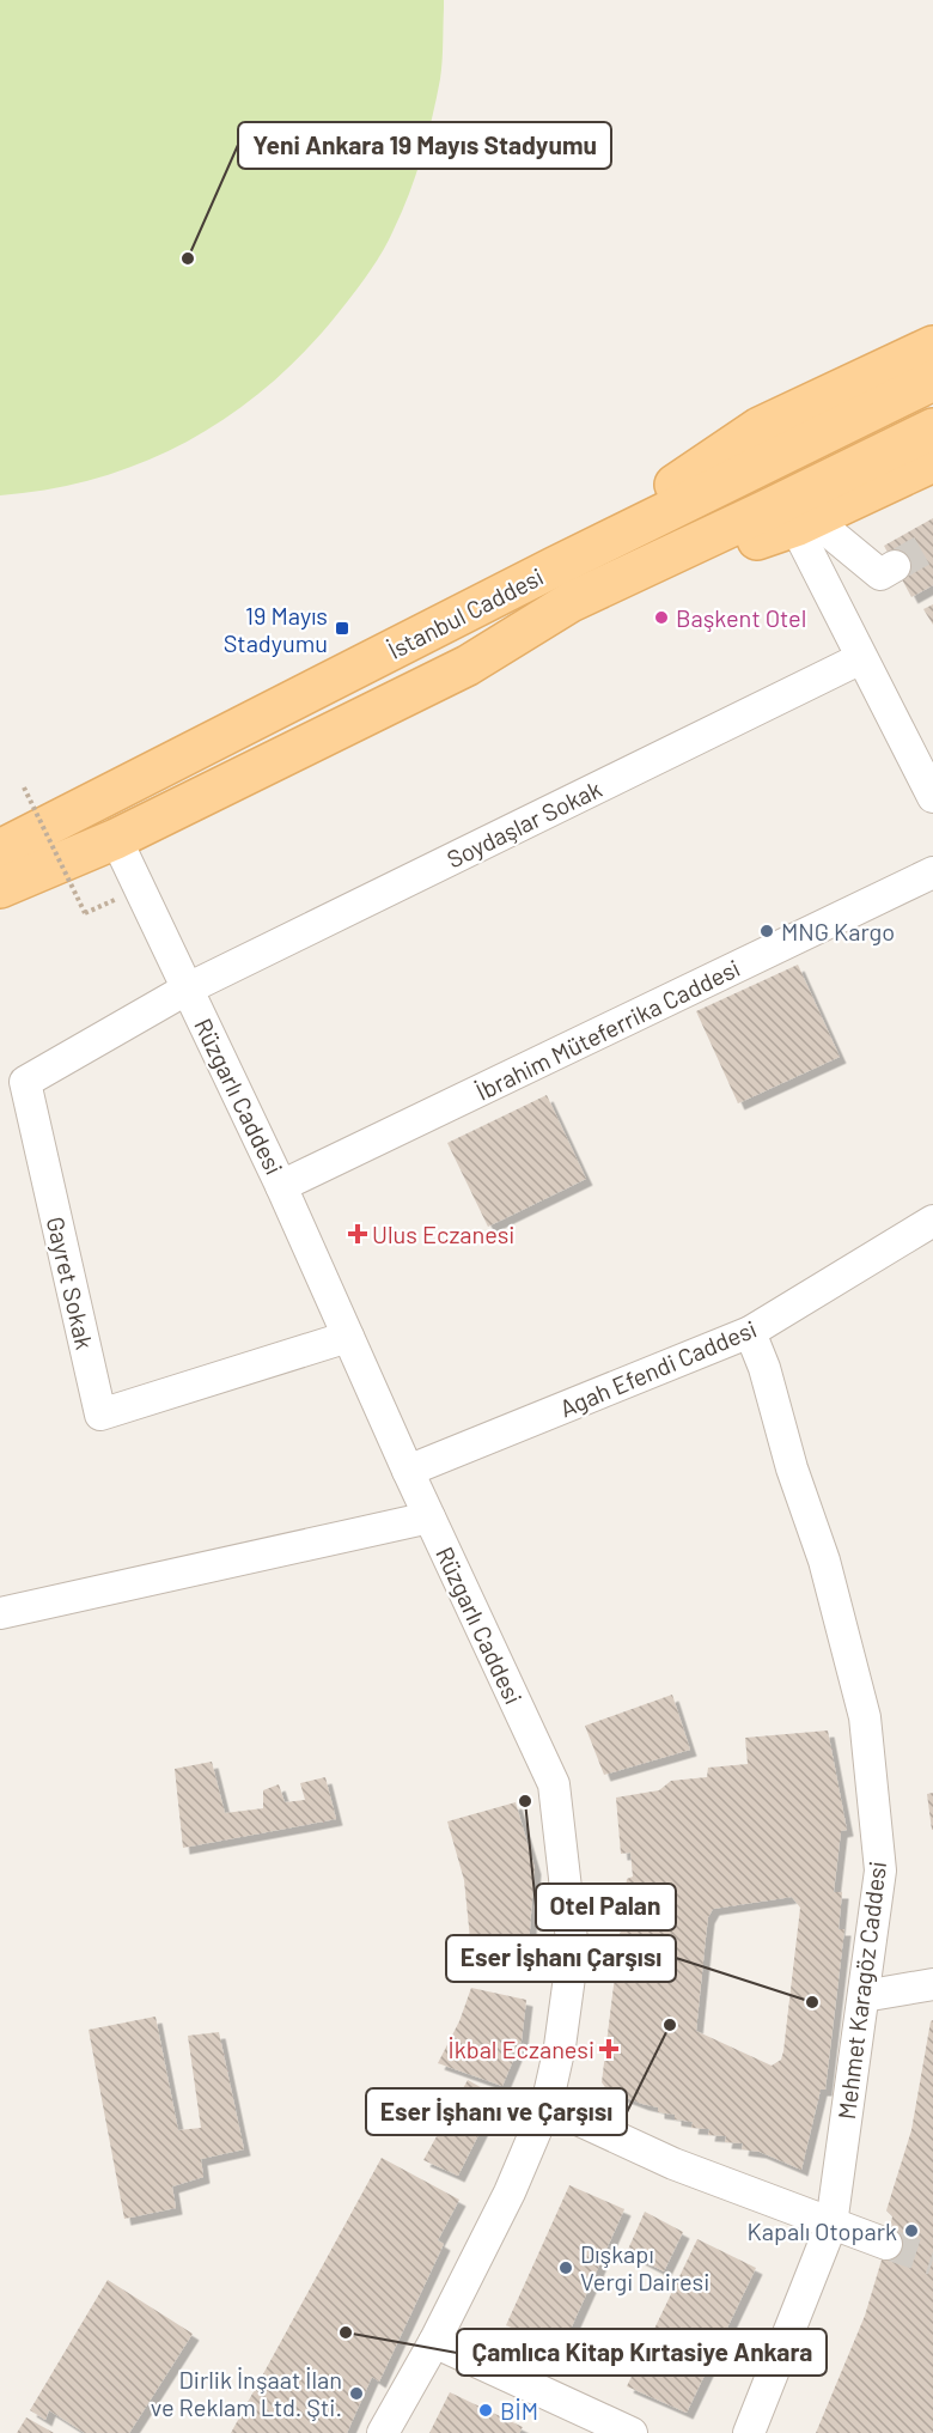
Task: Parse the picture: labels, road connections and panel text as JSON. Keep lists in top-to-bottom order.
{
  "streets": {
    "main road": ["İstanbul Caddesi"],
    "street": [
      "Soydaşlar Sokak",
      "İbrahim Müteferrika Caddesi",
      "Rüzgarlı Caddesi",
      "Gayret Sokak",
      "Agah Efendi Caddesi",
      "Mehmet Karagöz Caddesi"
    ]
  },
  "crossings": [
    ["İstanbul Caddesi", "Rüzgarlı Caddesi"],
    ["Soydaşlar Sokak", "Rüzgarlı Caddesi"],
    ["Soydaşlar Sokak", "Gayret Sokak"],
    ["İbrahim Müteferrika Caddesi", "Rüzgarlı Caddesi"],
    ["Rüzgarlı Caddesi", "Gayret Sokak"],
    ["Rüzgarlı Caddesi", "Agah Efendi Caddesi"],
    ["Agah Efendi Caddesi", "Mehmet Karagöz Caddesi"]
  ],
  "places": {
    "other": [
      "Yeni Ankara 19 Mayıs Stadyumu",
      "Başkent Otel",
      "MNG Kargo",
      "Otel Palan",
      "Eser İşhanı Çarşısı",
      "Eser İşhanı ve Çarşısı",
      "Kapalı Otopark",
      "Dışkapı Vergi Dairesi",
      "Çamlıca Kitap Kırtasiye Ankara",
      "Dirlik İnşaat İlan ve Reklam Ltd. Şti.",
      "BİM"
    ],
    "transit": ["19 Mayıs Stadyumu"],
    "health": ["Ulus Eczanesi", "İkbal Eczanesi"]
  }
}
